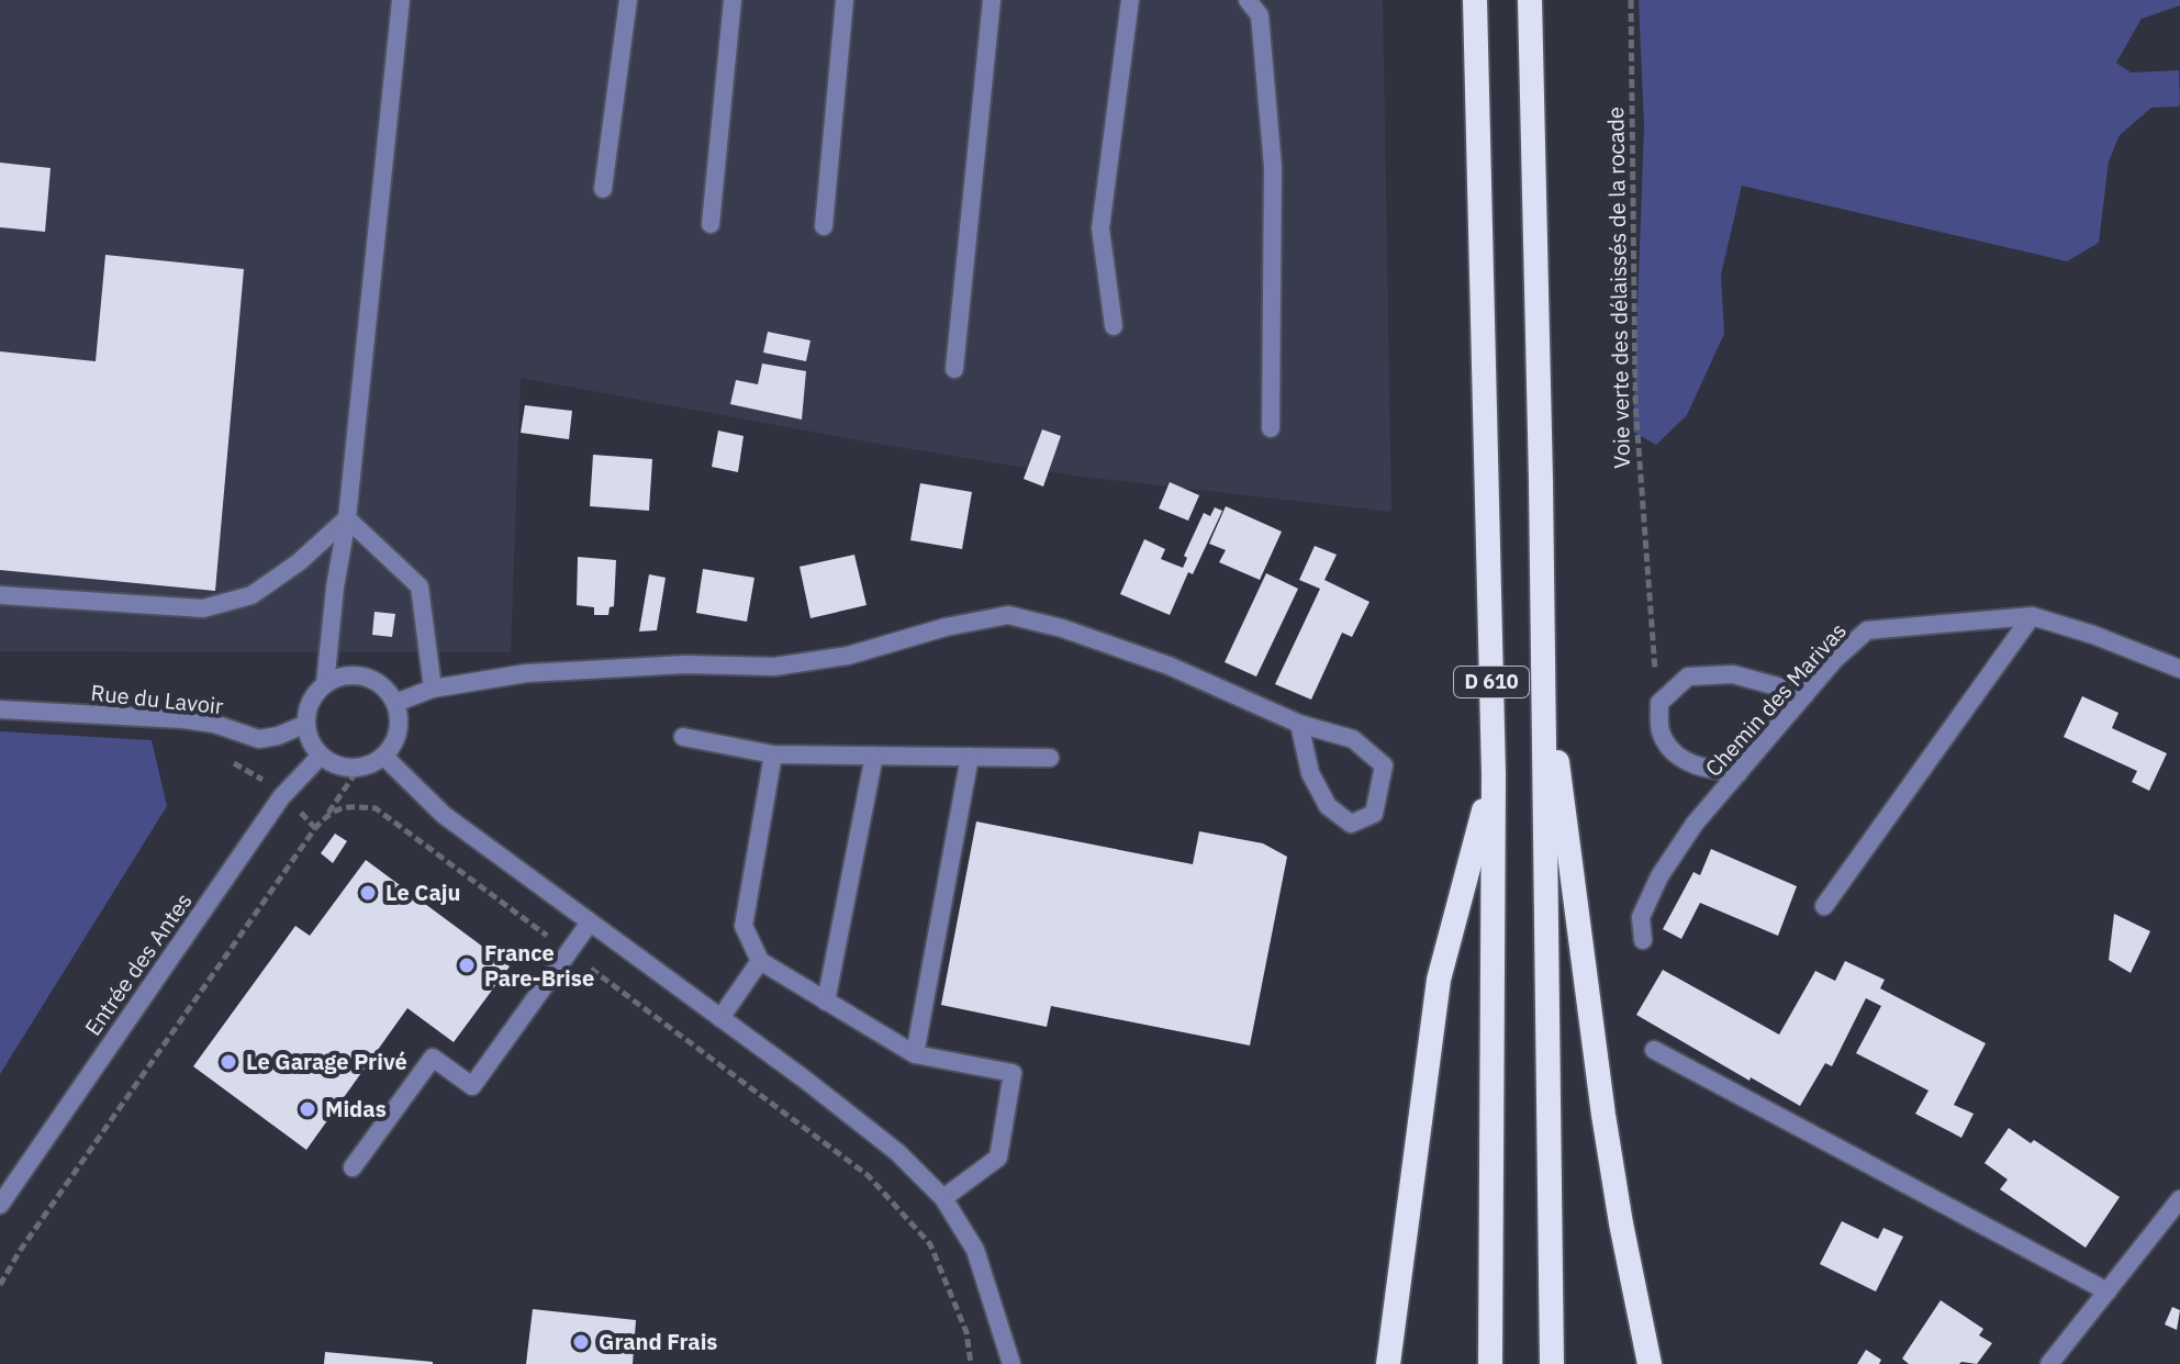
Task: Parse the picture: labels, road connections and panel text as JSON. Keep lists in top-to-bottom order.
{
  "streets": {
    "highway": ["D 610"],
    "street": ["Rue du Lavoir", "Chemin des Marivas", "Entrée des Antes"],
    "path": ["Voie verte des délaissés de la rocade"]
  },
  "crossings": [
    ["Rue du Lavoir", "Entrée des Antes"]
  ],
  "places": [
    "Le Caju",
    "France Pare-Brise",
    "Le Garage Privé",
    "Midas",
    "Grand Frais"
  ]
}
